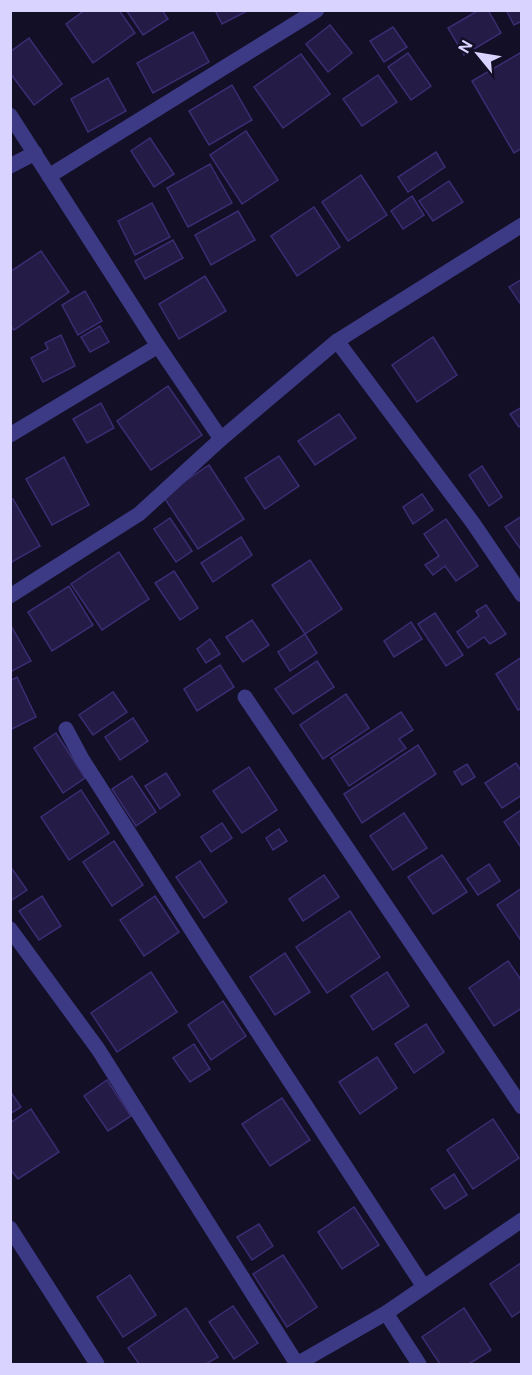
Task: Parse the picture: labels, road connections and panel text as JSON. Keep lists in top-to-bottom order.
{
  "north": "top left"
}
